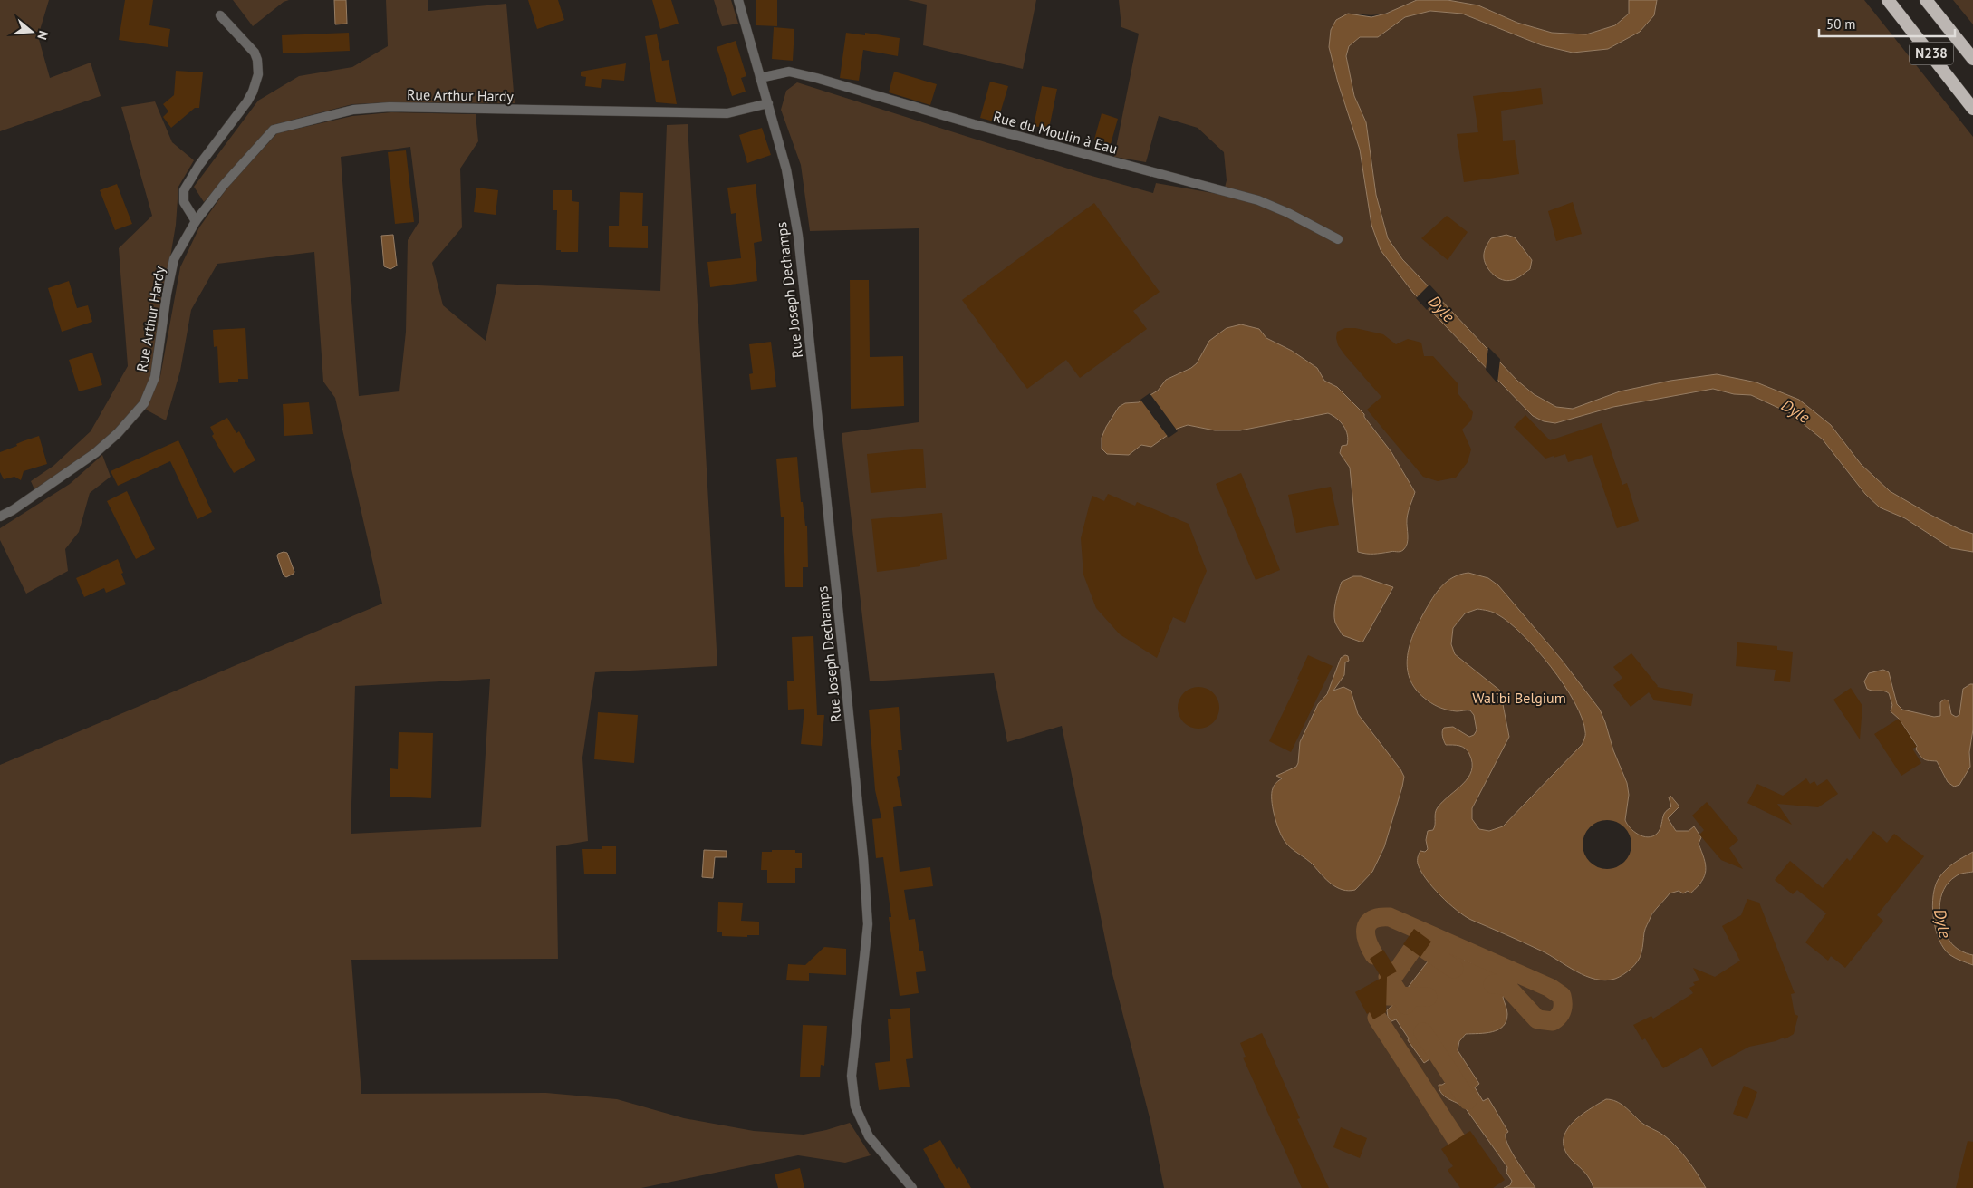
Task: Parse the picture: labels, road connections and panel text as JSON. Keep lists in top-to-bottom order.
{
  "streets": {
    "highway": ["N238"],
    "street": ["Rue Arthur Hardy", "Rue du Moulin à Eau", "Rue Joseph Dechamps"]
  },
  "crossings": [
    ["Rue Arthur Hardy", "Rue Joseph Dechamps"],
    ["Rue du Moulin à Eau", "Rue Joseph Dechamps"]
  ],
  "water": ["Dyle"],
  "parks": ["Walibi Belgium"],
  "scale_bar": "50 m",
  "north": "right"
}
